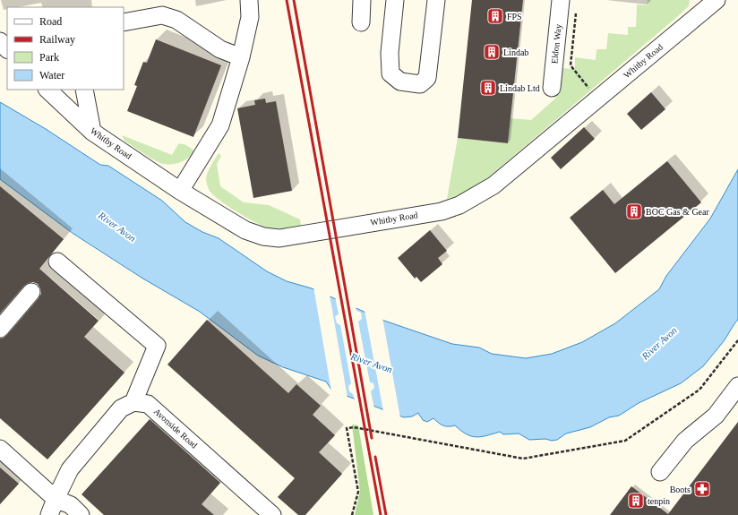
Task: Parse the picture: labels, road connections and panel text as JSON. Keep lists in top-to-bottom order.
{
  "streets": {
    "street": ["Eldon Way", "Whitby Road", "Avonside Road"]
  },
  "water": ["River Avon"],
  "places": {
    "building": [
      "FPS",
      "Lindab",
      "Lindab Ltd",
      "BOC Gas & Gear",
      "tenpin"
    ],
    "pharmacy": ["Boots"]
  },
  "legend": [
    "Road",
    "Railway",
    "Park",
    "Water"
  ]
}
